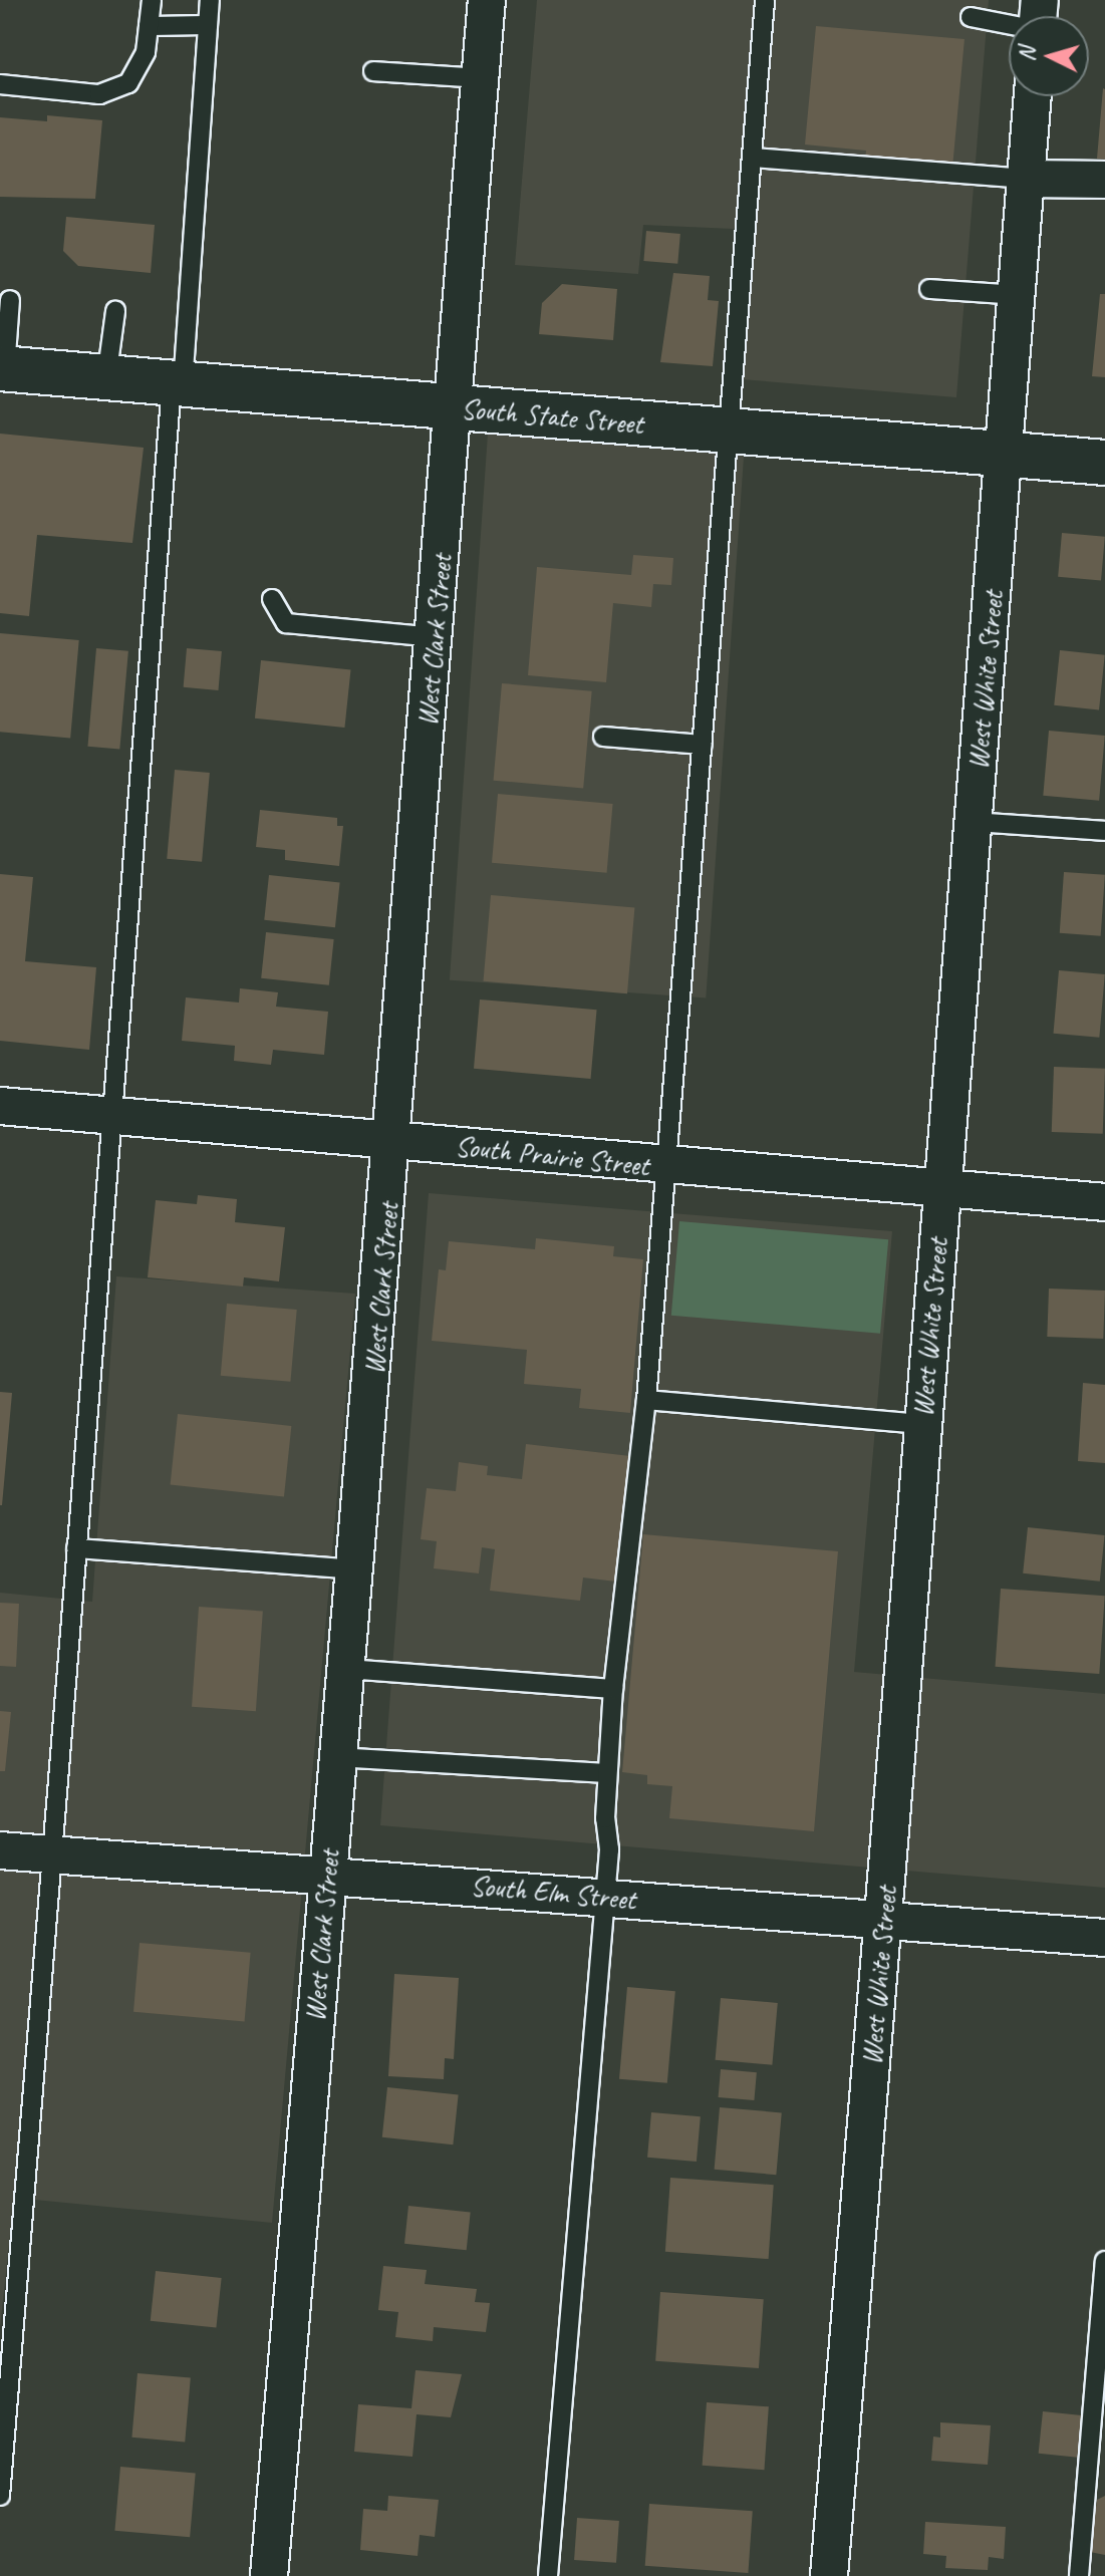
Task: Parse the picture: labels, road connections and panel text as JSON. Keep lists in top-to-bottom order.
{
  "streets": {
    "main road": ["South State Street"],
    "street": [
      "West Clark Street",
      "West White Street",
      "South Prairie Street",
      "South Elm Street"
    ]
  },
  "crossings": [
    ["South State Street", "West Clark Street"],
    ["South State Street", "West White Street"],
    ["West Clark Street", "South Prairie Street"],
    ["West Clark Street", "South Elm Street"],
    ["West White Street", "South Prairie Street"],
    ["West White Street", "South Elm Street"]
  ],
  "north": "left"
}
